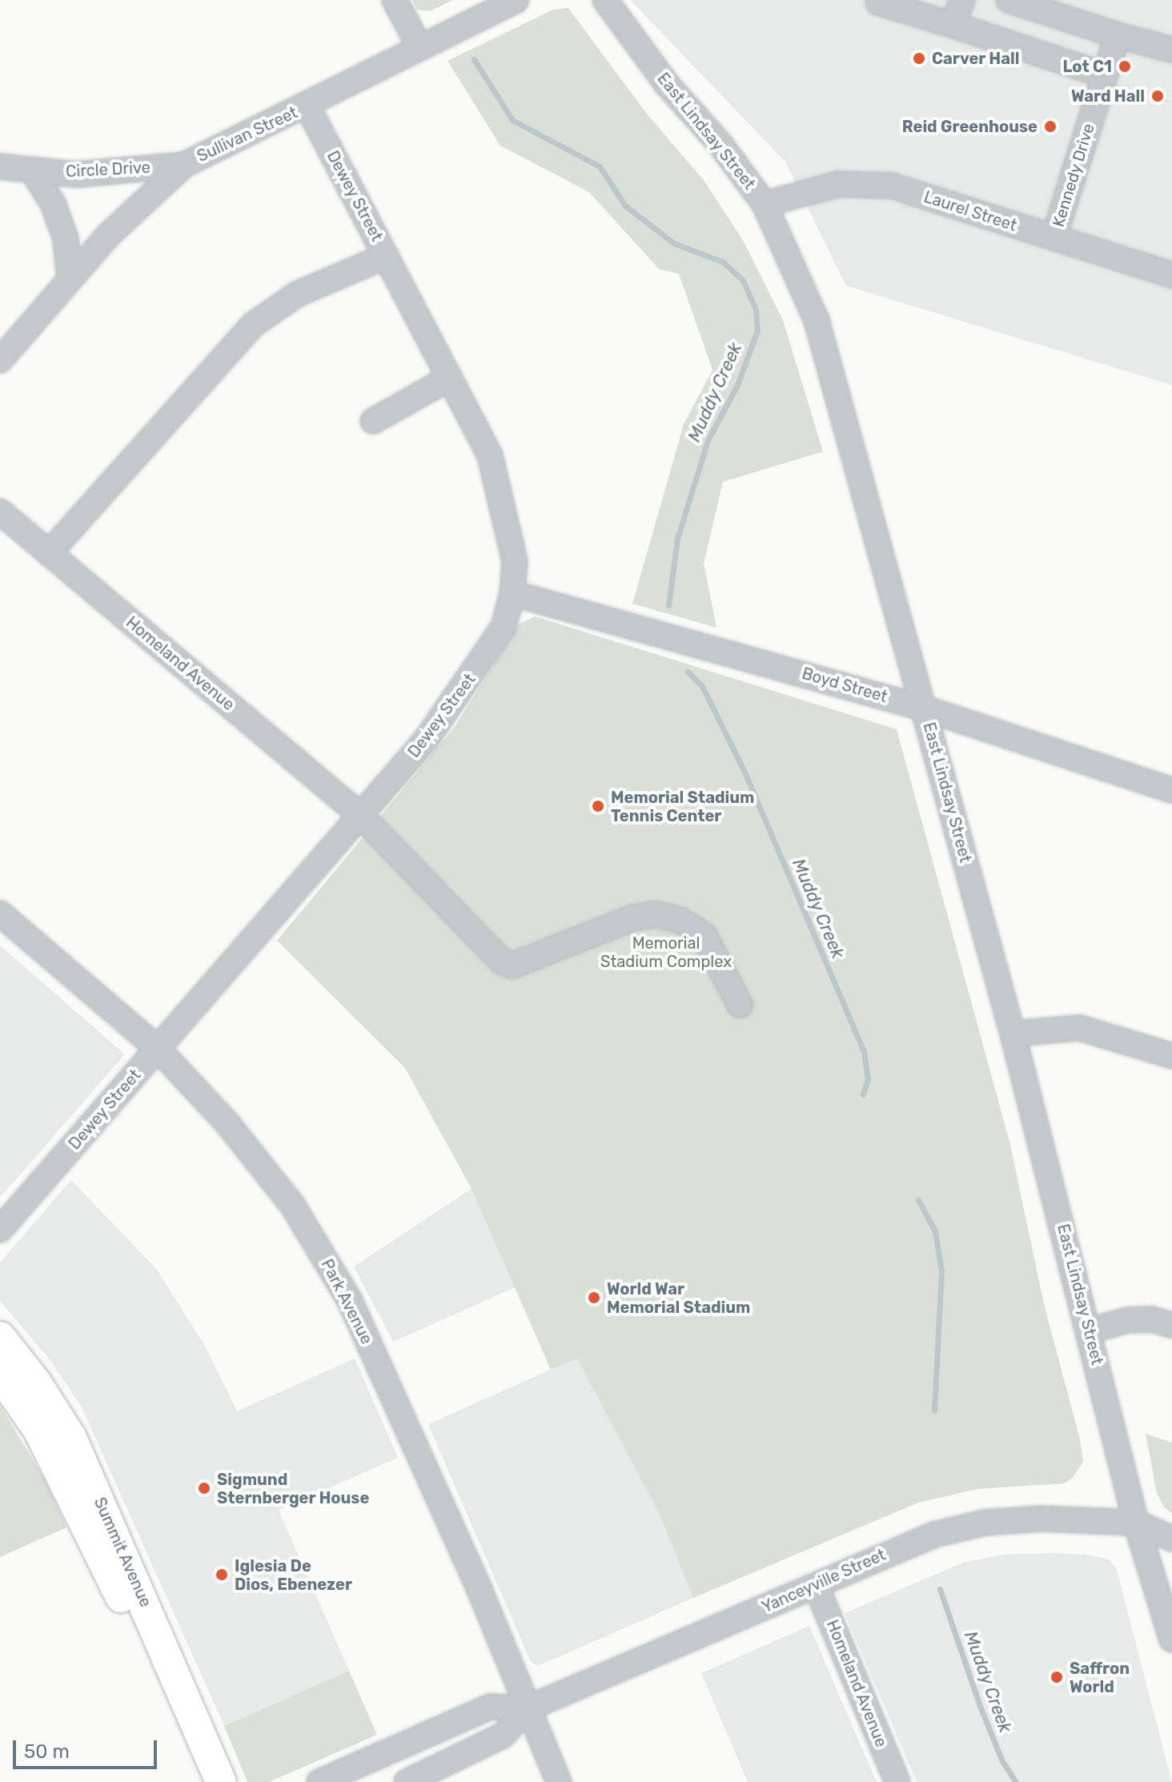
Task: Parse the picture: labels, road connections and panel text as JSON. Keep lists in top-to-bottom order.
{
  "streets": {
    "main road": ["Summit Avenue"],
    "street": [
      "East Lindsay Street",
      "Sullivan Street",
      "Circle Drive",
      "Kennedy Drive",
      "Dewey Street",
      "Laurel Street",
      "Homeland Avenue",
      "Boyd Street",
      "Park Avenue",
      "Yanceyville Street"
    ]
  },
  "crossings": [
    ["East Lindsay Street", "Laurel Street"],
    ["East Lindsay Street", "Boyd Street"],
    ["East Lindsay Street", "Yanceyville Street"],
    ["Sullivan Street", "Circle Drive"],
    ["Sullivan Street", "Dewey Street"],
    ["Kennedy Drive", "Laurel Street"],
    ["Dewey Street", "Homeland Avenue"],
    ["Dewey Street", "Boyd Street"],
    ["Dewey Street", "Park Avenue"],
    ["Homeland Avenue", "Yanceyville Street"],
    ["Park Avenue", "Yanceyville Street"]
  ],
  "water": ["Muddy Creek"],
  "parks": ["Memorial Stadium Complex"],
  "places": [
    "Carver Hall",
    "Lot C1",
    "Ward Hall",
    "Reid Greenhouse",
    "Memorial Stadium Tennis Center",
    "World War Memorial Stadium",
    "Sigmund Sternberger House",
    "Iglesia De Dios, Ebenezer",
    "Saffron World"
  ],
  "scale_bar": "50 m"
}
